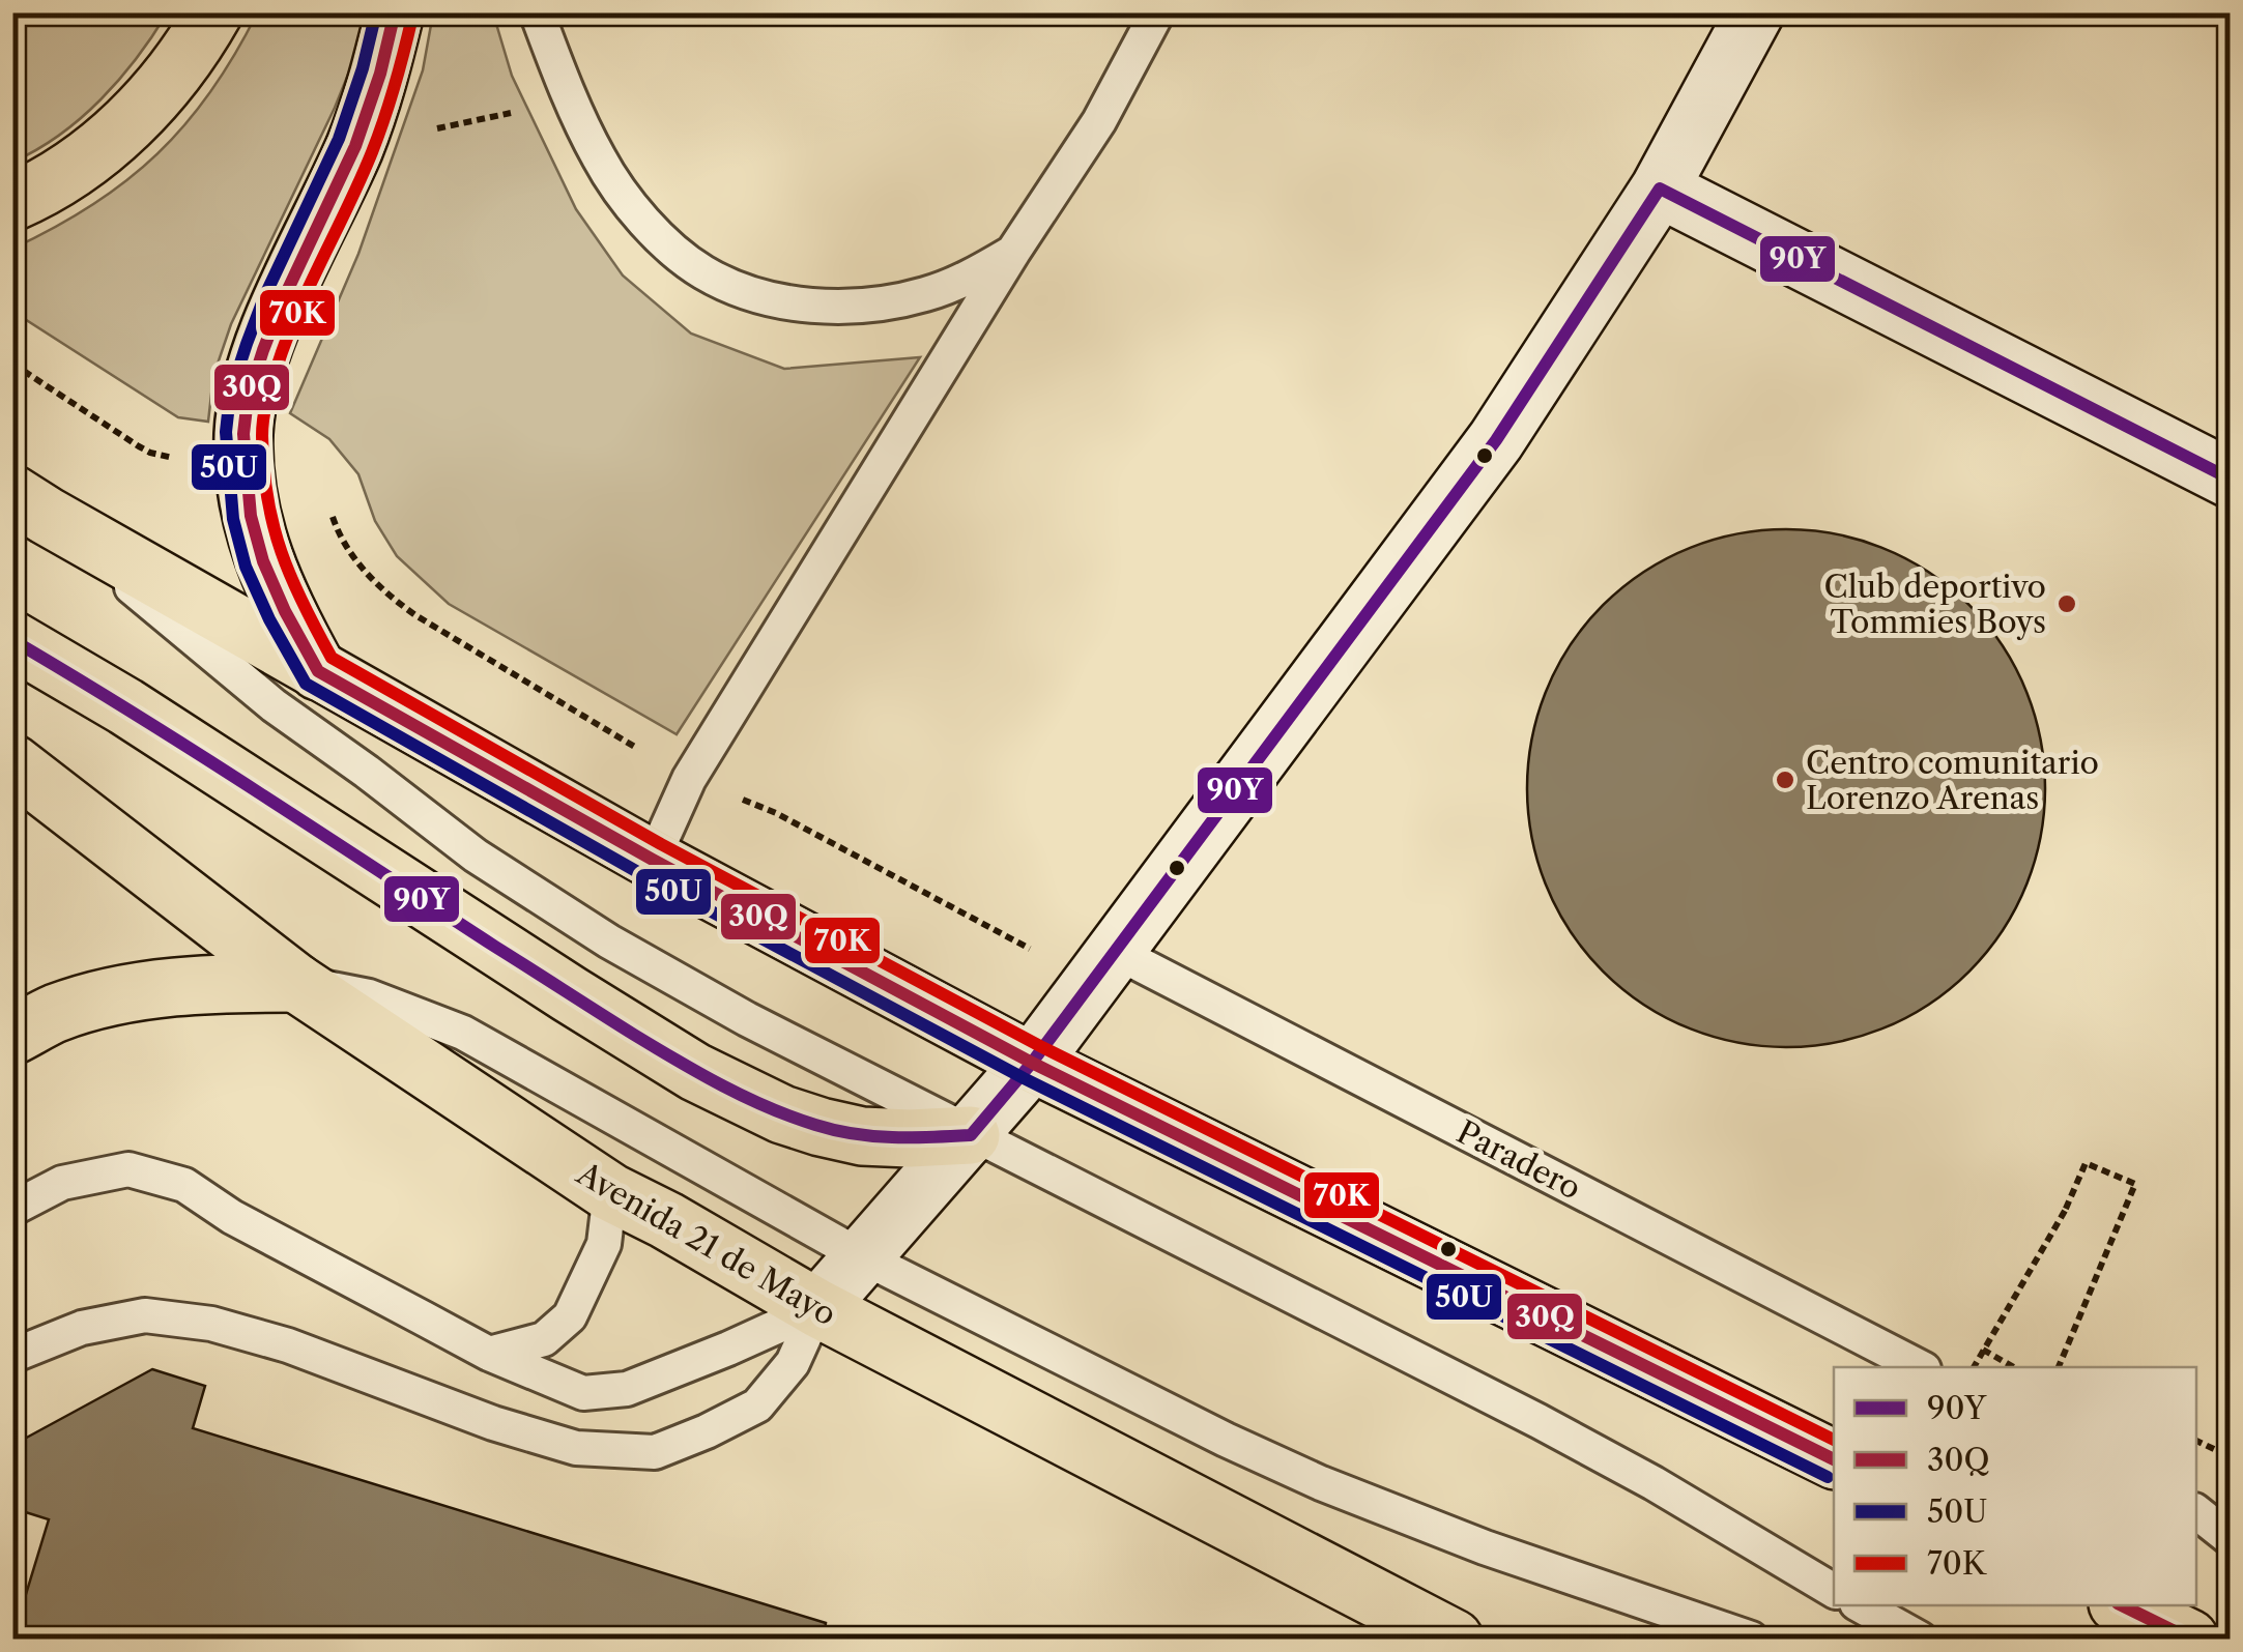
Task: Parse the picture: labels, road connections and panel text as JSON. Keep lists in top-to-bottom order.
{
  "streets": {
    "main road": ["Avenida 21 de Mayo"],
    "lane": ["Paradero"]
  },
  "places": ["Club deportivo Tommies Boys", "Centro comunitario Lorenzo Arenas"],
  "lines": [
    "transit line 30Q",
    "transit line 50U",
    "transit line 70K",
    "transit line 90Y"
  ],
  "legend": [
    "90Y",
    "30Q",
    "50U",
    "70K"
  ]
}
